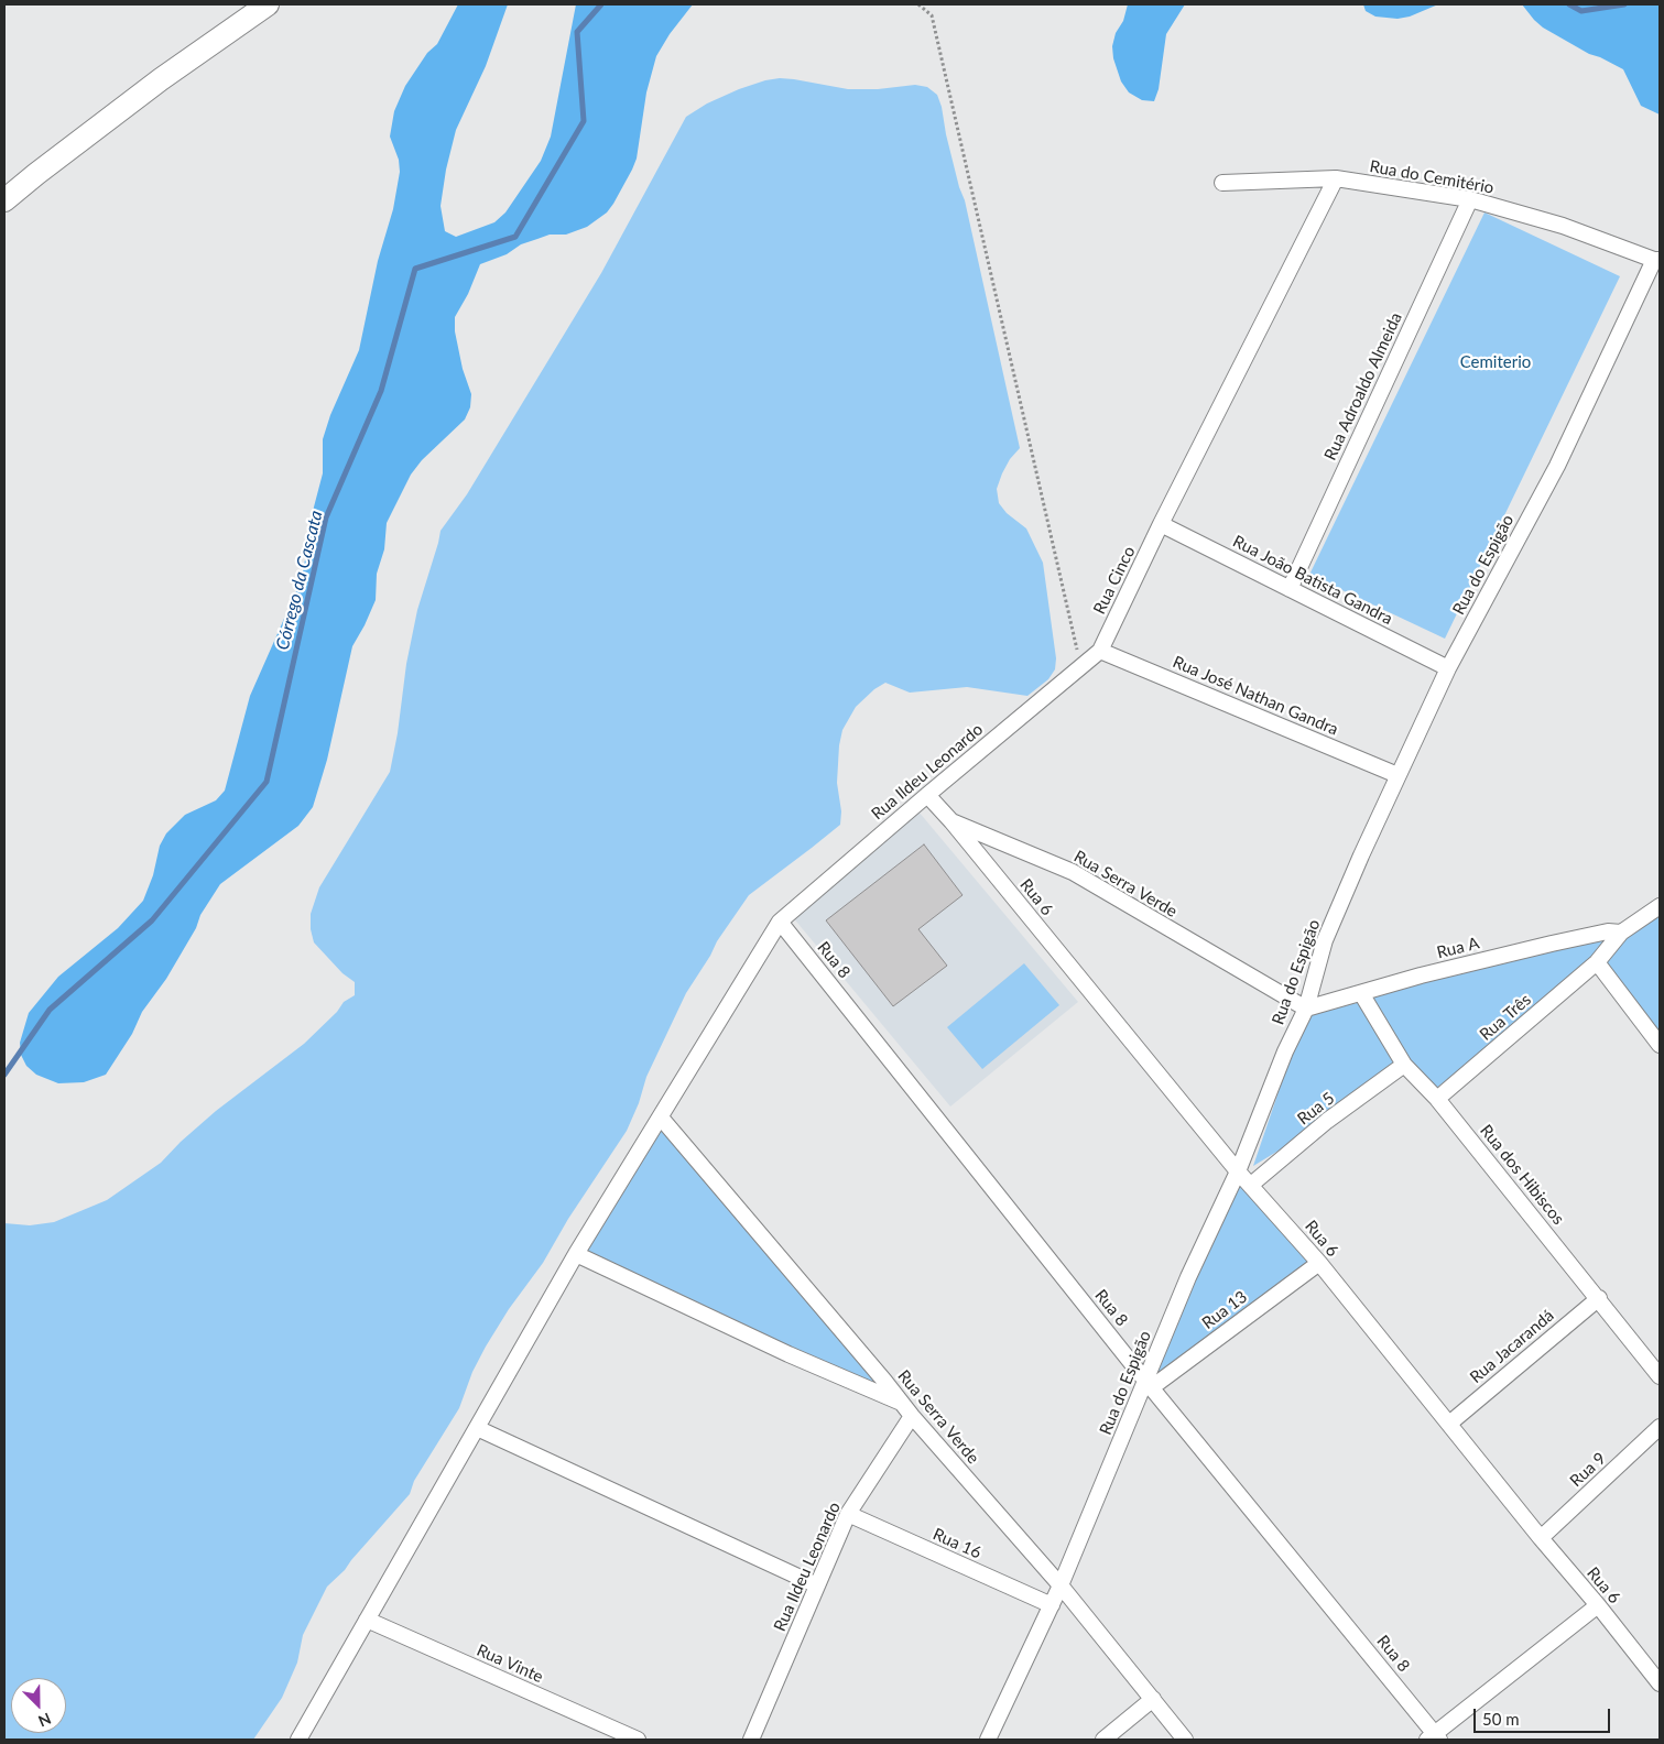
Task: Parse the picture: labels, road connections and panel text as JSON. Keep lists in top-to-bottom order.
{
  "streets": {
    "street": [
      "Rua do Cemitério",
      "Rua Adroaldo Almeida",
      "Rua do Espigão",
      "Rua Cinco",
      "Rua João Batista Gandra",
      "Rua José Nathan Gandra",
      "Rua Ildeu Leonardo",
      "Rua Serra Verde",
      "Rua 6",
      "Rua A",
      "Rua 8",
      "Rua Três",
      "Rua 5",
      "Rua dos Hibiscos",
      "Rua 13",
      "Rua Jacarandá",
      "Rua 9",
      "Rua 16",
      "Rua Vinte"
    ]
  },
  "crossings": [
    ["Rua do Cemitério", "Rua Adroaldo Almeida"],
    ["Rua do Cemitério", "Rua do Espigão"],
    ["Rua do Cemitério", "Rua Cinco"],
    ["Rua Adroaldo Almeida", "Rua João Batista Gandra"],
    ["Rua do Espigão", "Rua João Batista Gandra"],
    ["Rua do Espigão", "Rua José Nathan Gandra"],
    ["Rua do Espigão", "Rua Serra Verde"],
    ["Rua do Espigão", "Rua 6"],
    ["Rua do Espigão", "Rua A"],
    ["Rua do Espigão", "Rua 8"],
    ["Rua do Espigão", "Rua 13"],
    ["Rua do Espigão", "Rua 16"],
    ["Rua Cinco", "Rua João Batista Gandra"],
    ["Rua Cinco", "Rua José Nathan Gandra"],
    ["Rua Cinco", "Rua Ildeu Leonardo"],
    ["Rua José Nathan Gandra", "Rua Ildeu Leonardo"],
    ["Rua Ildeu Leonardo", "Rua Serra Verde"],
    ["Rua Ildeu Leonardo", "Rua 8"],
    ["Rua Ildeu Leonardo", "Rua 16"],
    ["Rua Ildeu Leonardo", "Rua Vinte"],
    ["Rua Serra Verde", "Rua 6"],
    ["Rua Serra Verde", "Rua A"],
    ["Rua 6", "Rua 5"],
    ["Rua 6", "Rua 13"],
    ["Rua 6", "Rua Jacarandá"],
    ["Rua 6", "Rua 9"],
    ["Rua A", "Rua Três"],
    ["Rua A", "Rua dos Hibiscos"],
    ["Rua 8", "Rua 13"],
    ["Rua Três", "Rua dos Hibiscos"],
    ["Rua 5", "Rua dos Hibiscos"],
    ["Rua dos Hibiscos", "Rua Jacarandá"]
  ],
  "water": ["Córrego da Cascata"],
  "parks": ["Cemiterio"],
  "scale_bar": "50 m",
  "north": "bottom right"
}
